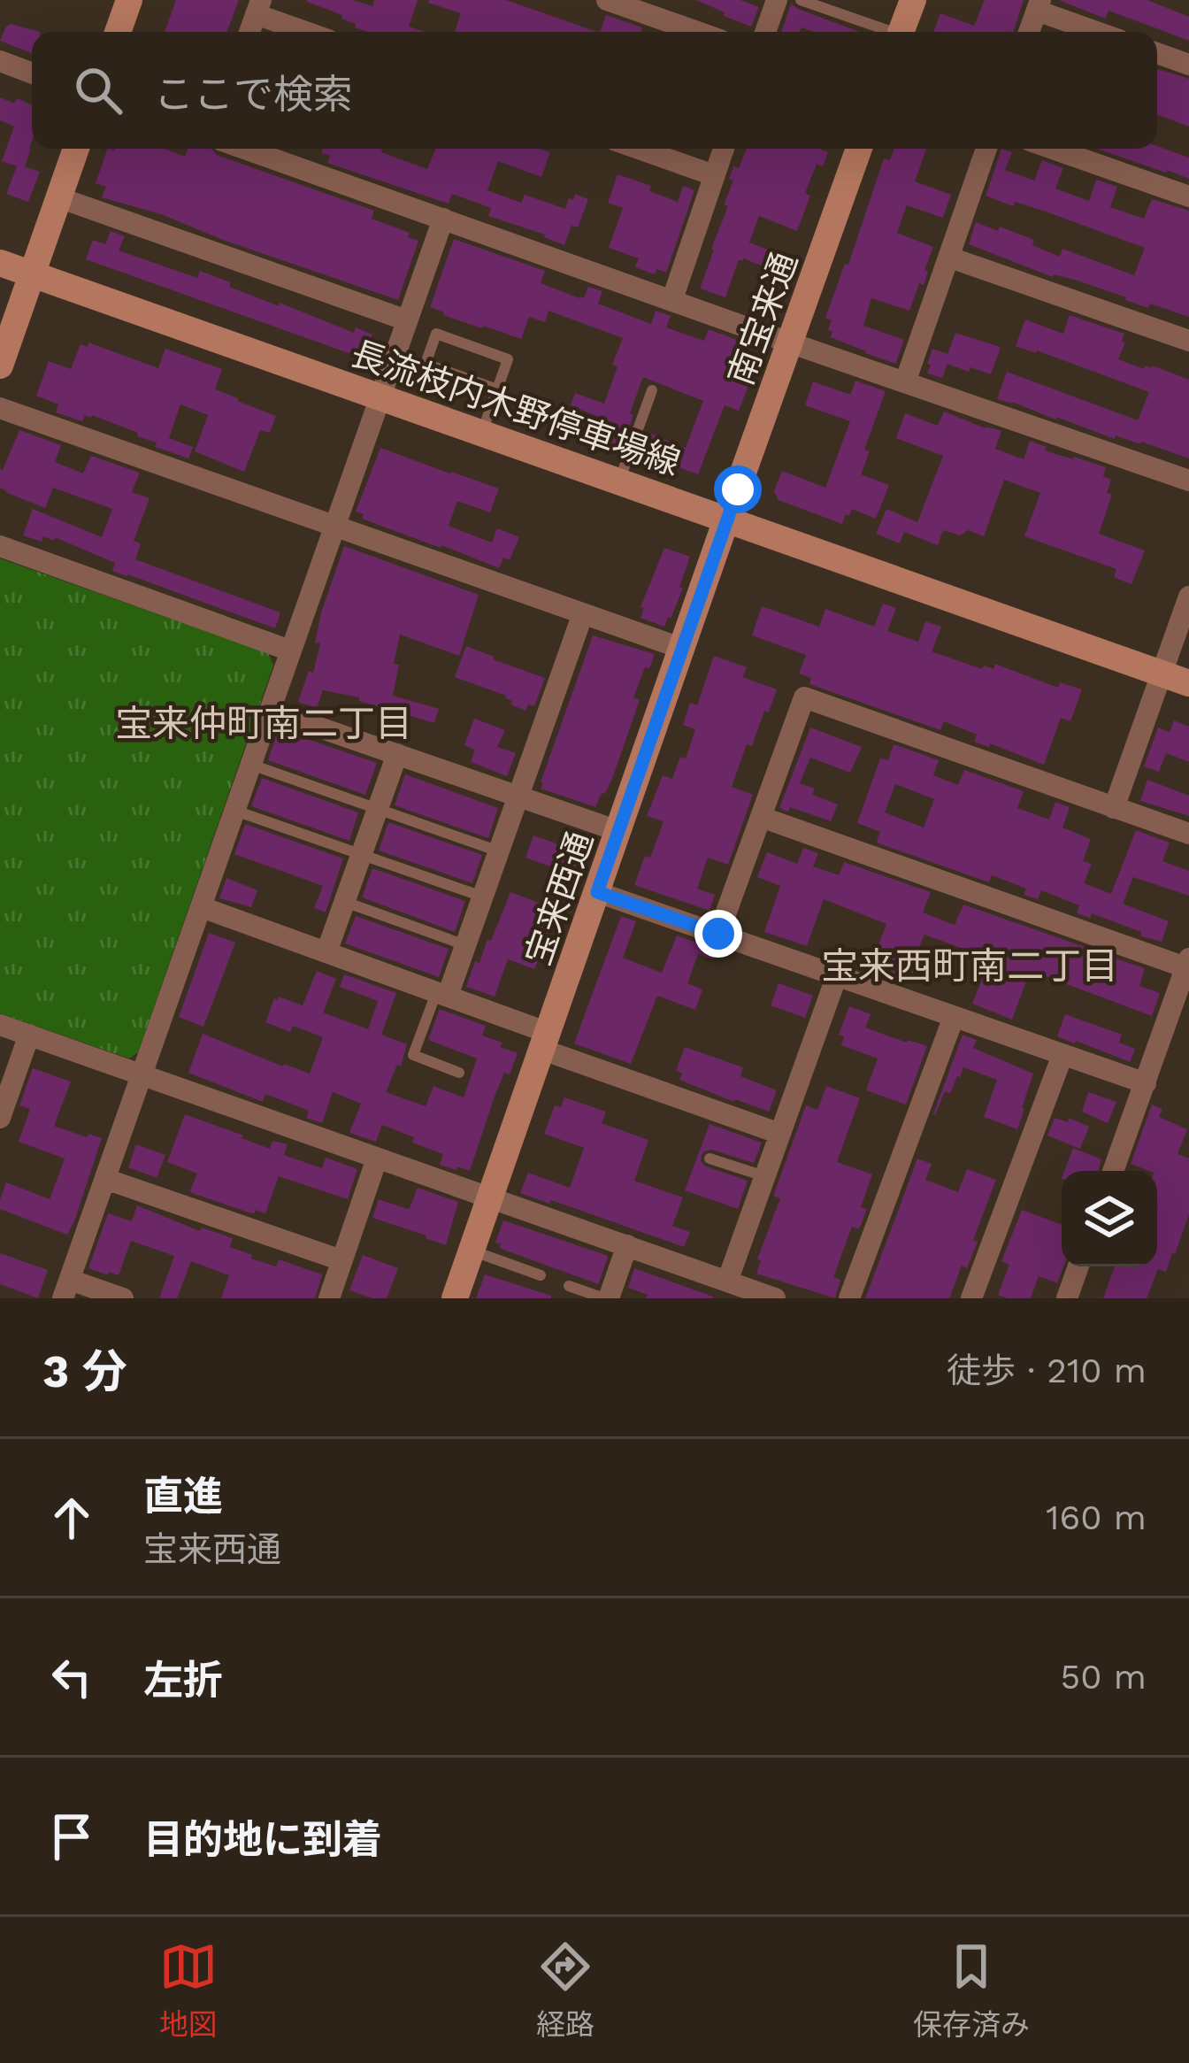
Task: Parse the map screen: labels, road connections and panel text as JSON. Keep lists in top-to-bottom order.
{
  "streets": {
    "street": ["南宝来通", "長流枝内木野停車場線", "宝来西通"]
  },
  "crossings": [
    ["南宝来通", "長流枝内木野停車場線"],
    ["南宝来通", "宝来西通"],
    ["長流枝内木野停車場線", "宝来西通"]
  ],
  "districts": ["宝来仲町南二丁目", "宝来西町南二丁目"],
  "page": {
    "search": "ここで検索",
    "heading": ["3 分", "徒歩 · 210 m"],
    "list": [
      ["直進", "宝来西通", "160 m"],
      ["左折", "50 m"],
      "目的地に到着"
    ],
    "nav": ["地図", "経路", "保存済み"]
  }
}
